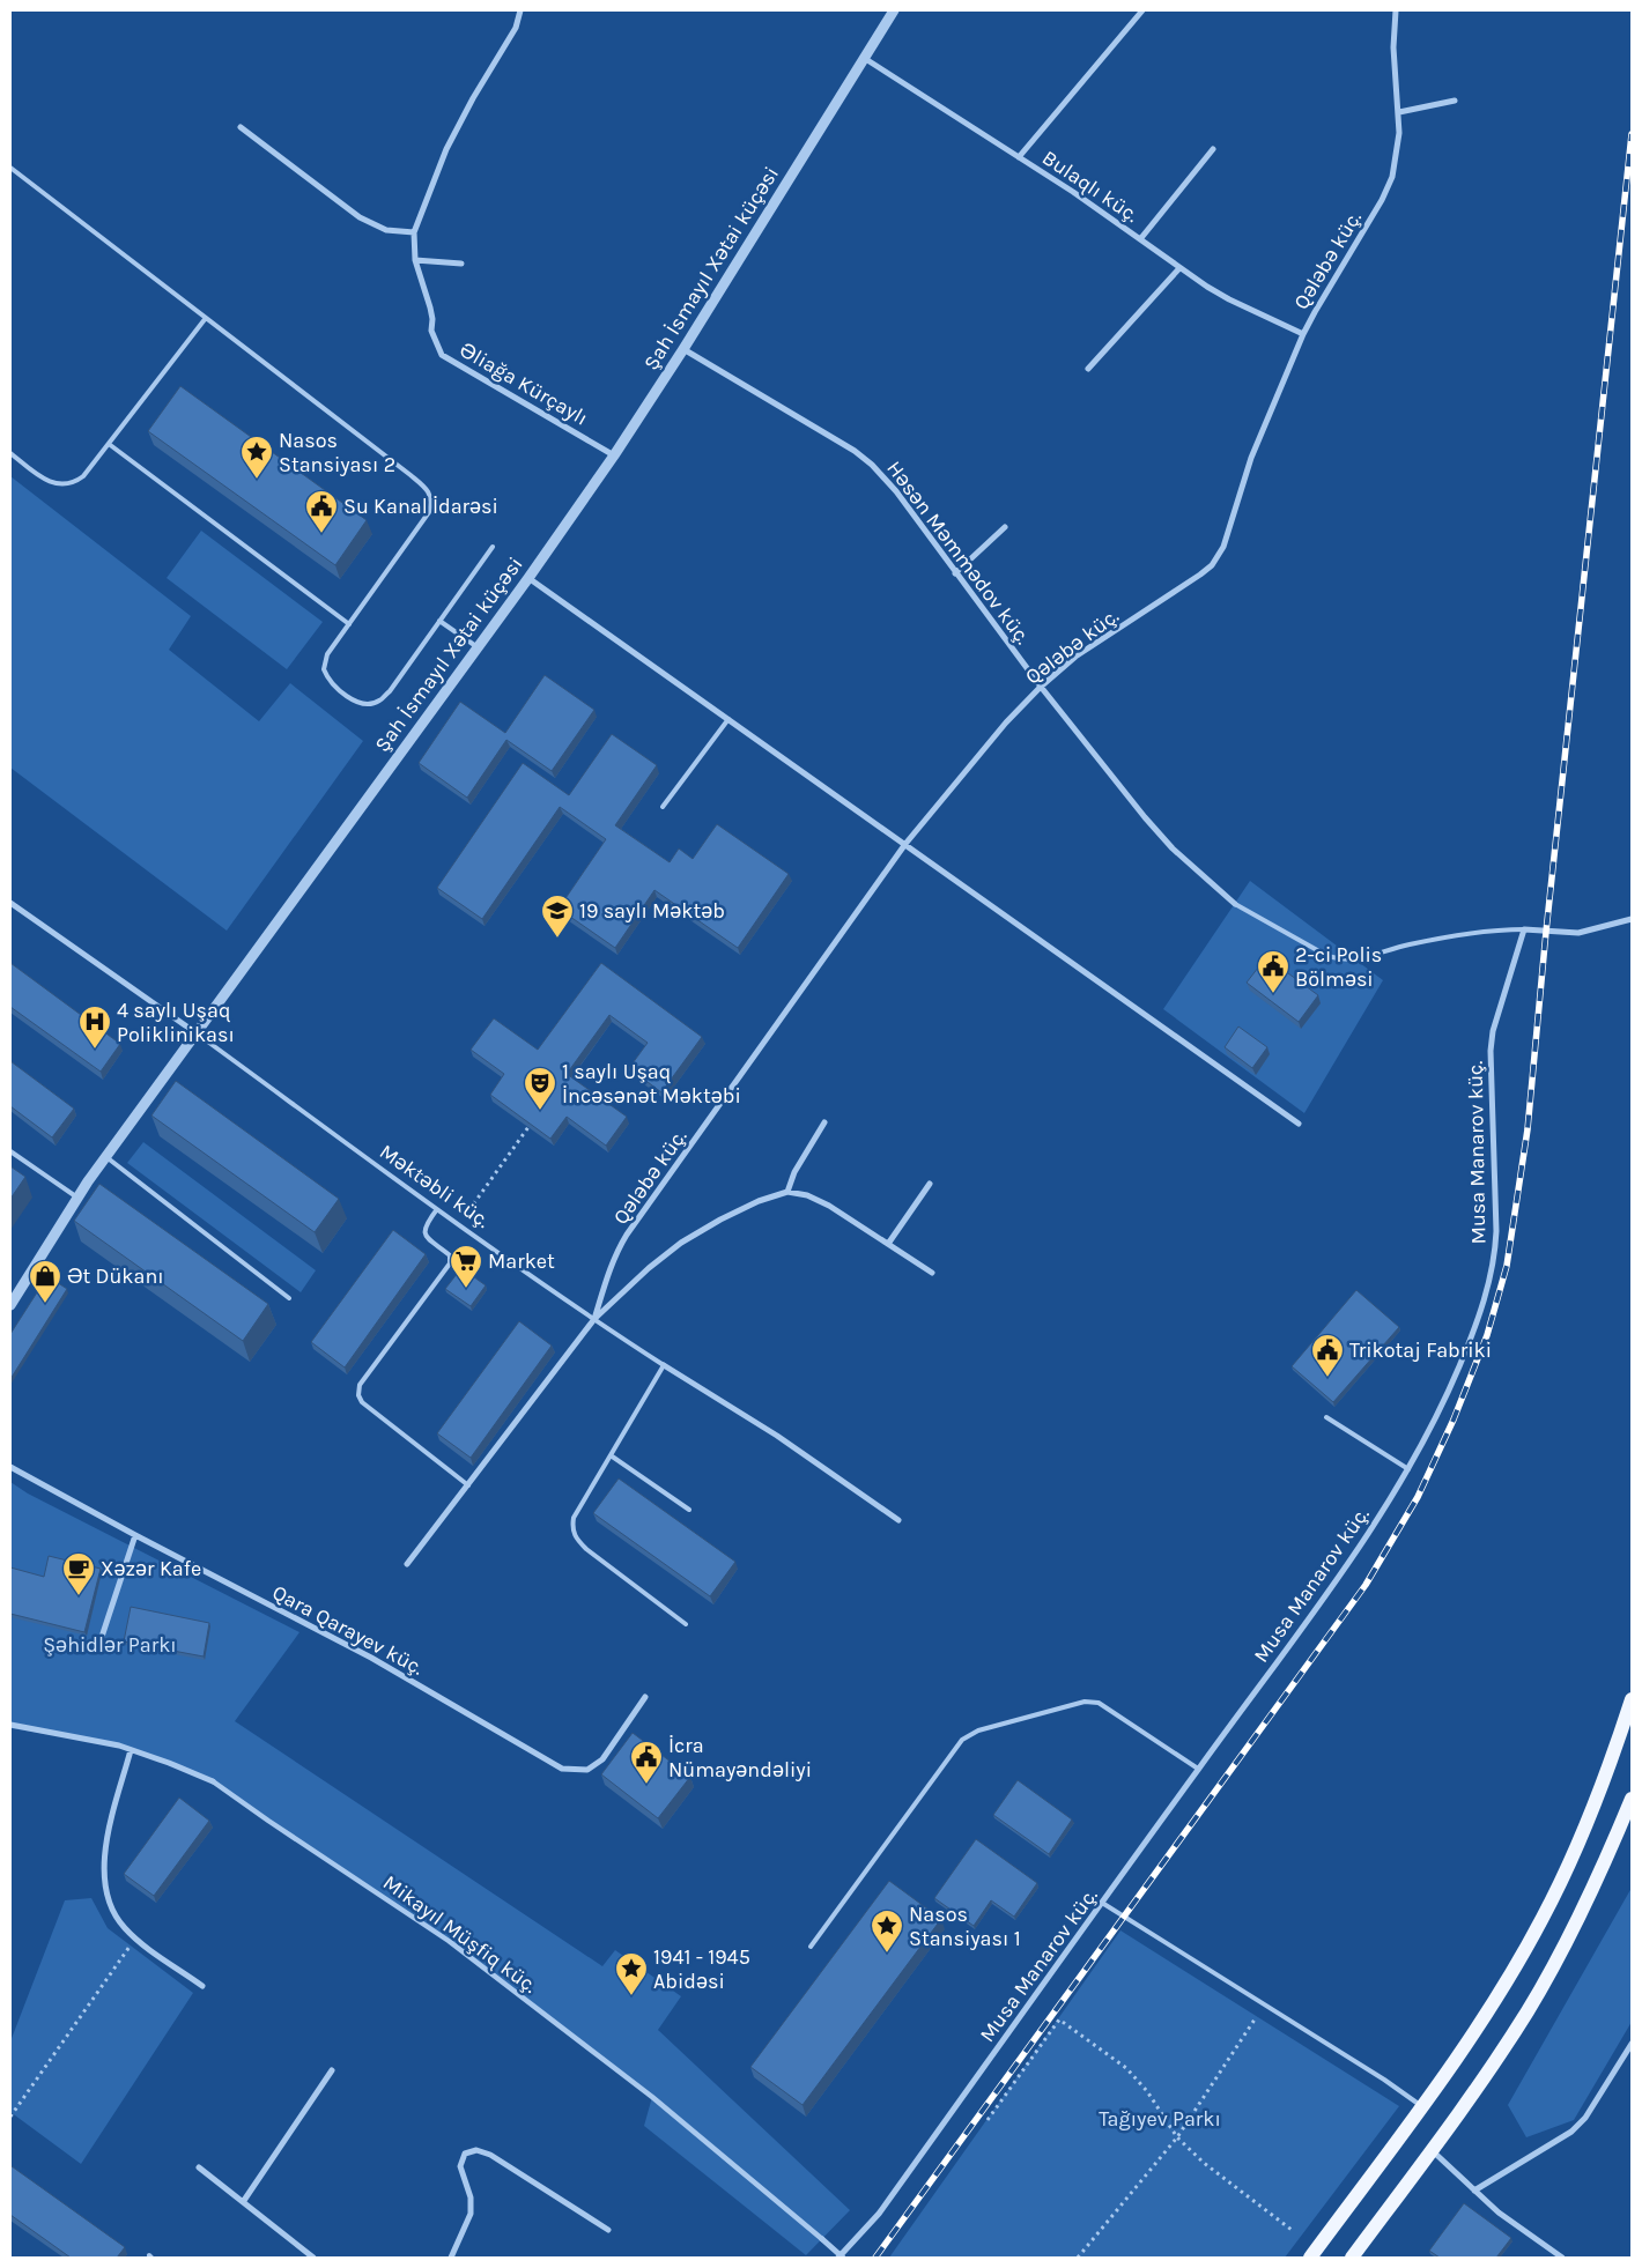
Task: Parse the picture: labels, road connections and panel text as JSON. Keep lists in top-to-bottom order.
{
  "streets": {
    "street": [
      "Bulaqlı küç.",
      "Qələbə küç.",
      "Şah İsmayıl Xətai küçəsi",
      "Əliağa Kürçaylı",
      "Həsən Məmmədov küç.",
      "Musa Manarov küç.",
      "Qara Qarayev küç.",
      "Mikayıl Müşfiq küç."
    ],
    "lane": ["Məktəbli küç."]
  },
  "crossings": [
    ["Bulaqlı küç.", "Qələbə küç."],
    ["Bulaqlı küç.", "Şah İsmayıl Xətai küçəsi"],
    ["Qələbə küç.", "Həsən Məmmədov küç."],
    ["Qələbə küç.", "Məktəbli küç."],
    ["Şah İsmayıl Xətai küçəsi", "Əliağa Kürçaylı"],
    ["Şah İsmayıl Xətai küçəsi", "Həsən Məmmədov küç."],
    ["Şah İsmayıl Xətai küçəsi", "Məktəbli küç."],
    ["Musa Manarov küç.", "Mikayıl Müşfiq küç."]
  ],
  "parks": ["Şəhidlər Parkı", "Tağıyev Parkı"],
  "places": {
    "place": ["Nasos Stansiyası 2", "Nasos Stansiyası 1", "1941 - 1945 Abidəsi"],
    "public building": [
      "Su Kanal İdarəsi",
      "2-ci Polis Bölməsi",
      "Trikotaj Fabriki",
      "İcra Nümayəndəliyi"
    ],
    "school or university": ["19 saylı Məktəb"],
    "hospital": ["4 saylı Uşaq Poliklinikası"],
    "theatre": ["1 saylı Uşaq İncəsənət Məktəbi"],
    "supermarket": ["Market"],
    "shop": ["Ət Dükanı"],
    "cafe": ["Xəzər Kafe"]
  }
}
